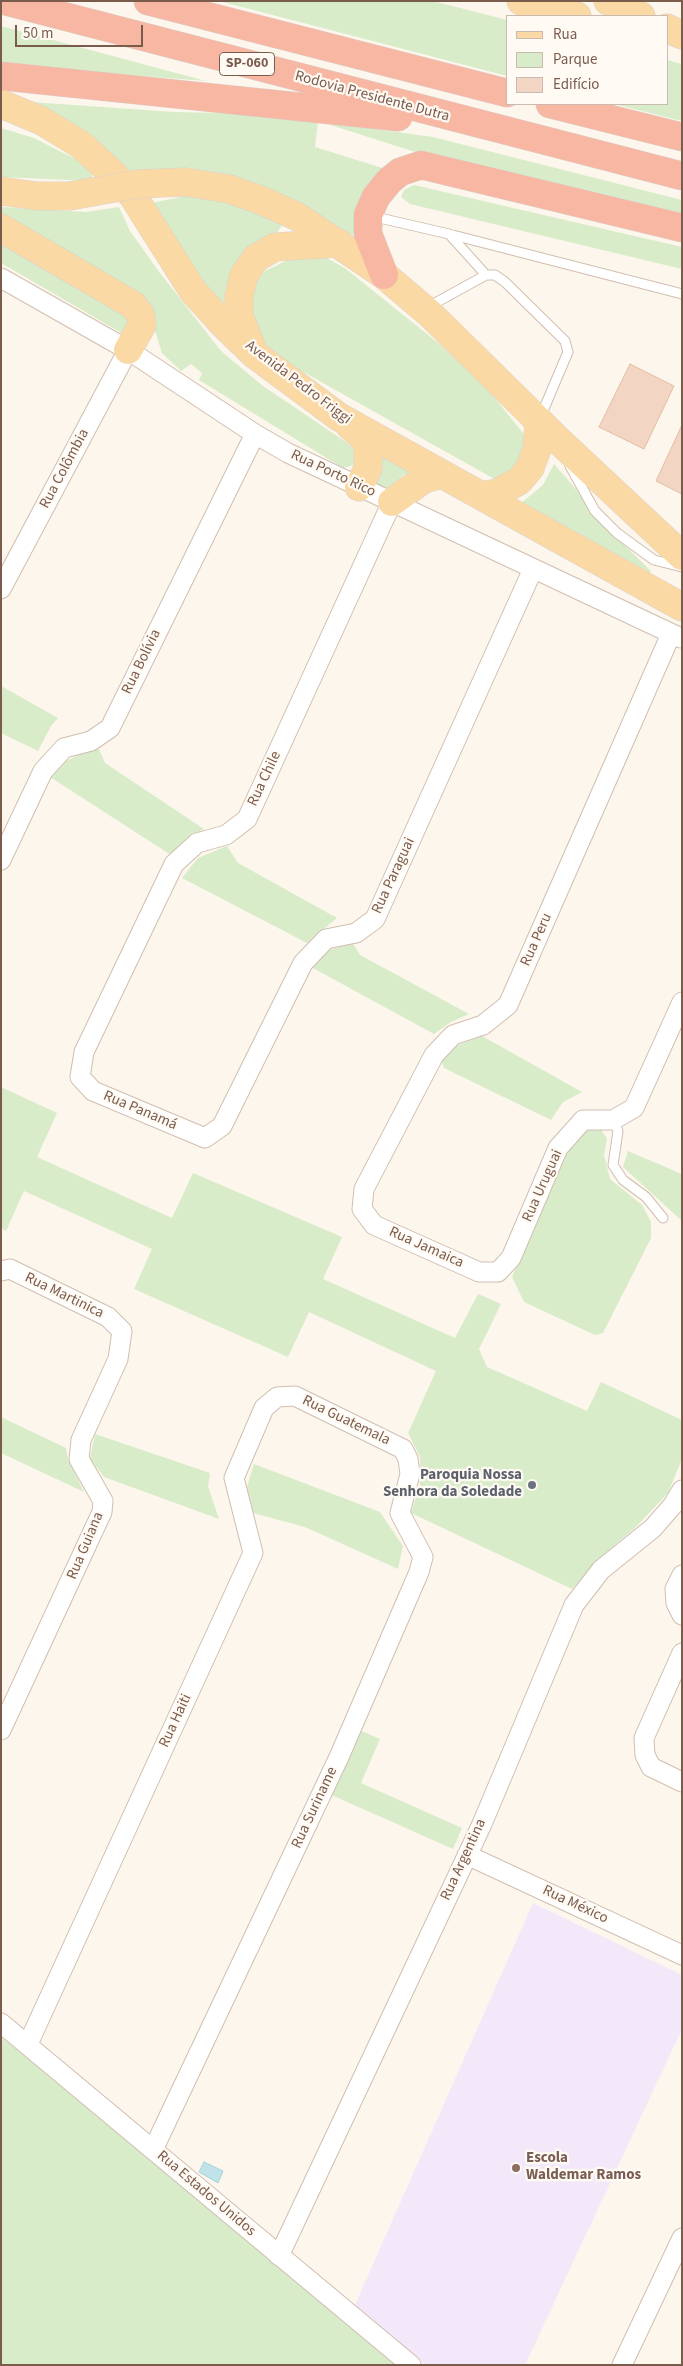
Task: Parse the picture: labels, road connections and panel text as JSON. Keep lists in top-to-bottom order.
{
  "streets": {
    "highway": ["SP-060", "Rodovia Presidente Dutra"],
    "main road": ["Avenida Pedro Friggi"],
    "street": [
      "Rua Colômbia",
      "Rua Porto Rico",
      "Rua Bolívia",
      "Rua Chile",
      "Rua Paraguai",
      "Rua Peru",
      "Rua Panamá",
      "Rua Uruguai",
      "Rua Jamaica",
      "Rua Martinica",
      "Rua Guatemala",
      "Rua Guiana",
      "Rua Haiti",
      "Rua Suriname",
      "Rua Argentina",
      "Rua México",
      "Rua Estados Unidos"
    ]
  },
  "crossings": [
    ["Rua Colômbia", "Rua Porto Rico"],
    ["Rua Porto Rico", "Rua Bolívia"],
    ["Rua Porto Rico", "Rua Chile"],
    ["Rua Porto Rico", "Rua Paraguai"],
    ["Rua Porto Rico", "Rua Peru"],
    ["Rua Chile", "Rua Panamá"],
    ["Rua Paraguai", "Rua Panamá"],
    ["Rua Peru", "Rua Jamaica"],
    ["Rua Uruguai", "Rua Jamaica"],
    ["Rua Martinica", "Rua Guiana"],
    ["Rua Guatemala", "Rua Haiti"],
    ["Rua Guatemala", "Rua Suriname"],
    ["Rua Haiti", "Rua Estados Unidos"],
    ["Rua Suriname", "Rua Estados Unidos"],
    ["Rua Argentina", "Rua México"],
    ["Rua Argentina", "Rua Estados Unidos"]
  ],
  "places": ["Paroquia Nossa Senhora da Soledade", "Escola Waldemar Ramos"],
  "legend": ["Rua", "Parque", "Edifício"],
  "scale_bar": "50 m"
}
